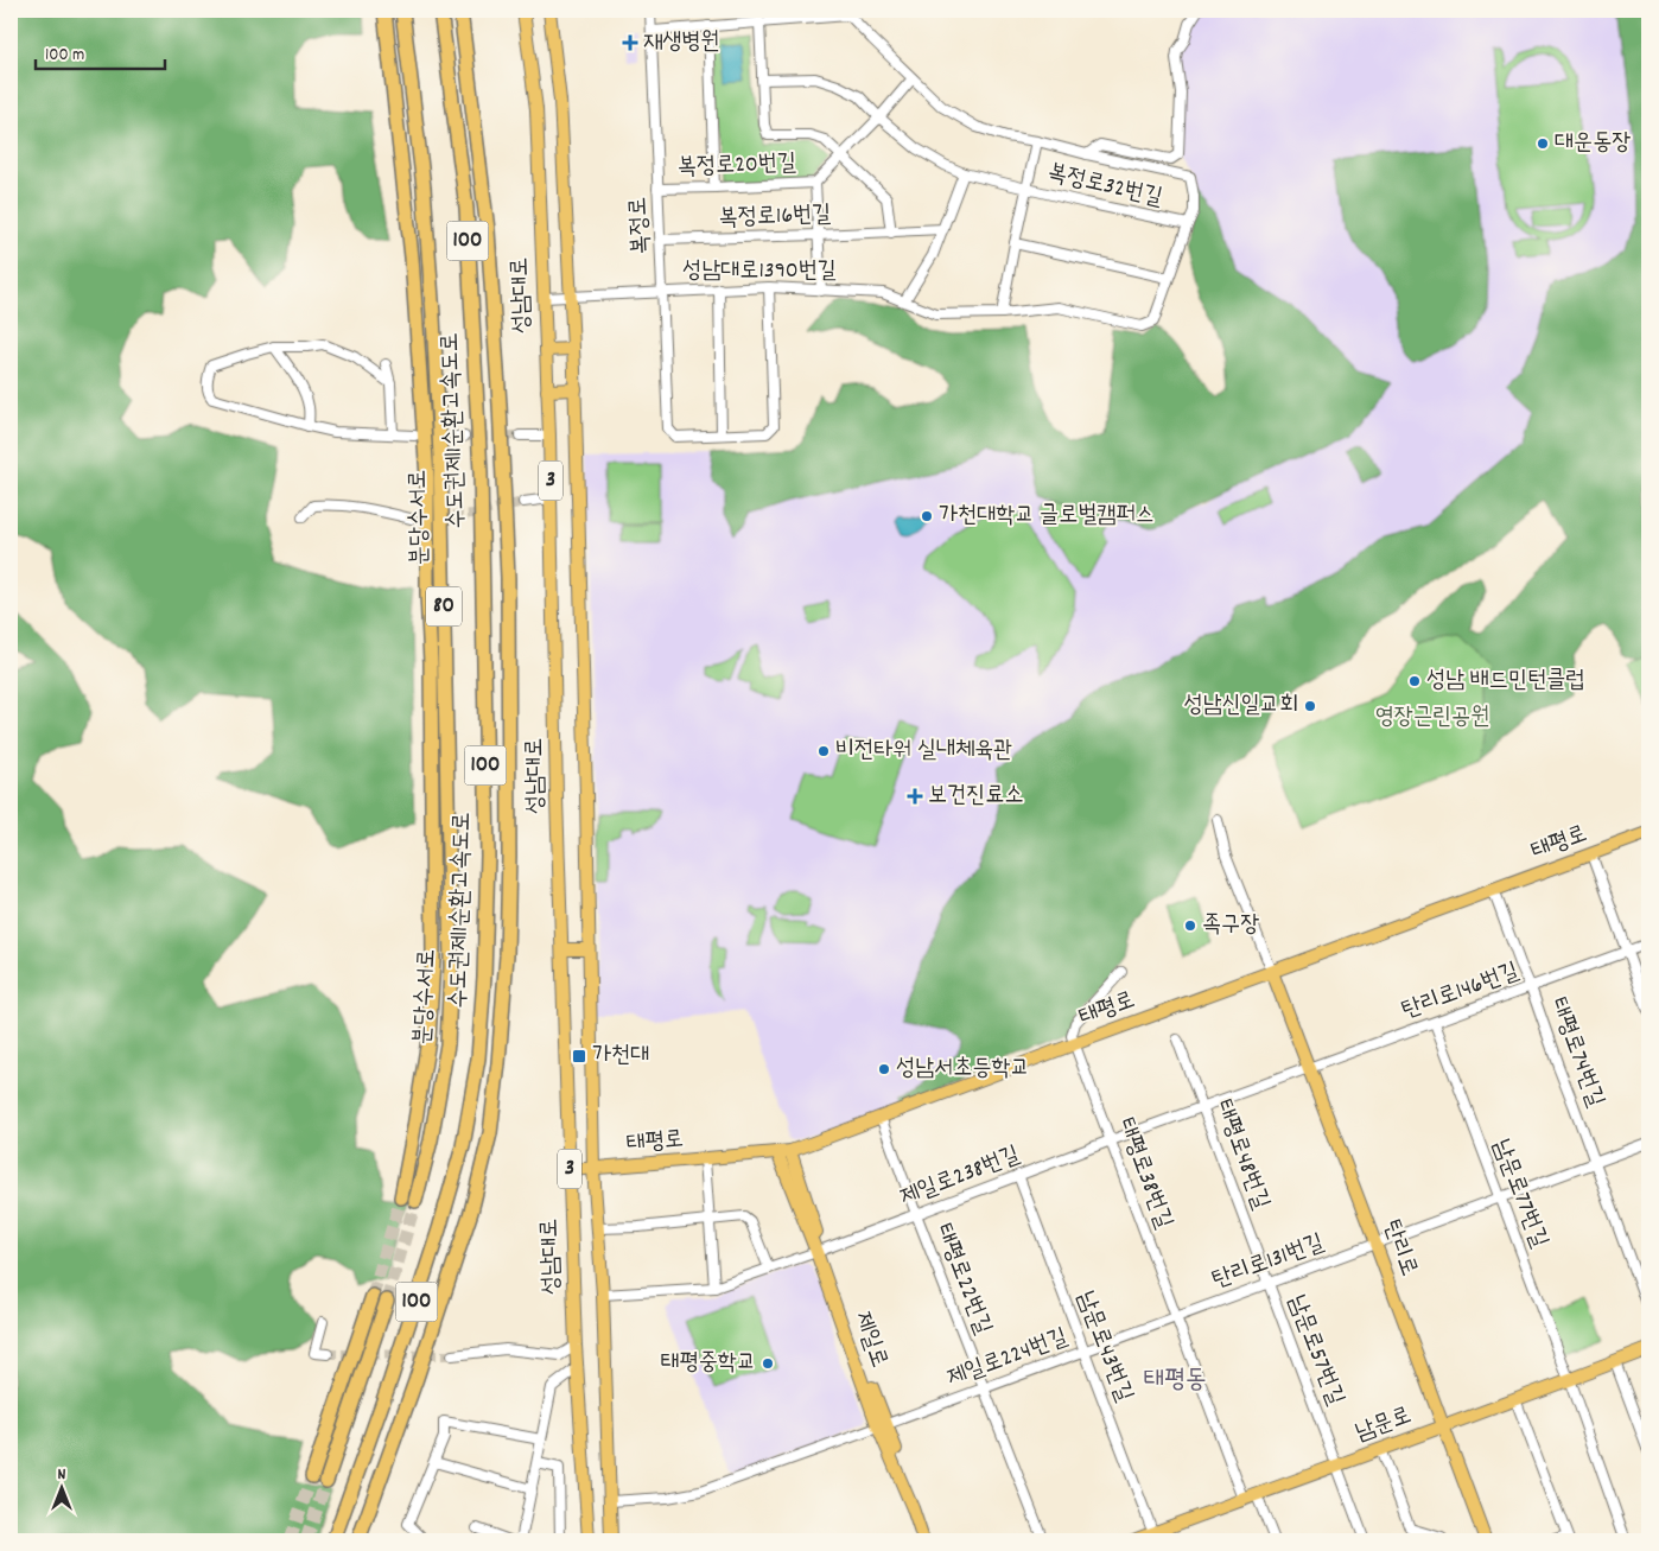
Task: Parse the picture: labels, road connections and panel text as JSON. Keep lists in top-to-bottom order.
{
  "streets": {
    "highway": [
      "100",
      "수도권제1순환고속도로",
      "분당수서로",
      "80"
    ],
    "main road": [
      "성남대로",
      "3",
      "태평로",
      "탄리로",
      "제일로",
      "남문로"
    ],
    "street": [
      "복정로20번길",
      "복정로32번길",
      "복정로16번길",
      "복정로",
      "성남대로1390번길",
      "탄리로146번길",
      "태평로74번길",
      "태평로48번길",
      "태평로38번길",
      "제일로238번길",
      "남문로77번길",
      "탄리로131번길",
      "태평로22번길",
      "남문로43번길",
      "남문로57번길",
      "제일로224번길"
    ]
  },
  "crossings": [
    ["복정로20번길", "복정로32번길"],
    ["복정로20번길", "복정로"],
    ["복정로32번길", "복정로"],
    ["복정로32번길", "성남대로1390번길"],
    ["복정로16번길", "복정로"],
    ["복정로", "성남대로1390번길"],
    ["성남대로1390번길", "성남대로"],
    ["성남대로", "태평로"],
    ["성남대로", "제일로238번길"],
    ["성남대로", "제일로224번길"],
    ["태평로", "태평로74번길"],
    ["태평로", "태평로38번길"],
    ["태평로", "탄리로"],
    ["태평로", "태평로22번길"],
    ["태평로", "제일로"],
    ["탄리로146번길", "태평로74번길"],
    ["탄리로146번길", "태평로48번길"],
    ["탄리로146번길", "제일로238번길"],
    ["탄리로146번길", "남문로77번길"],
    ["탄리로146번길", "탄리로"],
    ["태평로74번길", "탄리로131번길"],
    ["태평로48번길", "제일로238번길"],
    ["태평로48번길", "탄리로131번길"],
    ["태평로48번길", "남문로57번길"],
    ["태평로38번길", "제일로238번길"],
    ["태평로38번길", "탄리로131번길"],
    ["태평로38번길", "제일로224번길"],
    ["태평로38번길", "남문로"],
    ["제일로238번길", "태평로22번길"],
    ["제일로238번길", "제일로"],
    ["제일로238번길", "남문로43번길"],
    ["남문로77번길", "탄리로131번길"],
    ["남문로77번길", "남문로"],
    ["탄리로", "탄리로131번길"],
    ["탄리로", "남문로"],
    ["탄리로131번길", "남문로57번길"],
    ["탄리로131번길", "제일로224번길"],
    ["태평로22번길", "제일로224번길"],
    ["제일로", "제일로224번길"],
    ["남문로43번길", "제일로224번길"],
    ["남문로43번길", "남문로"],
    ["남문로57번길", "남문로"]
  ],
  "districts": ["태평동"],
  "parks": ["영장근린공원"],
  "places": {
    "health": ["재생병원", "보건진료소"],
    "other": [
      "대운동장",
      "가천대학교 글로벌캠퍼스",
      "성남 배드민턴클럽",
      "성남신일교회",
      "비전타워 실내체육관",
      "족구장",
      "성남서초등학교",
      "태평중학교"
    ],
    "transit": ["가천대"]
  },
  "scale_bar": "100 m",
  "north": "top"
}
